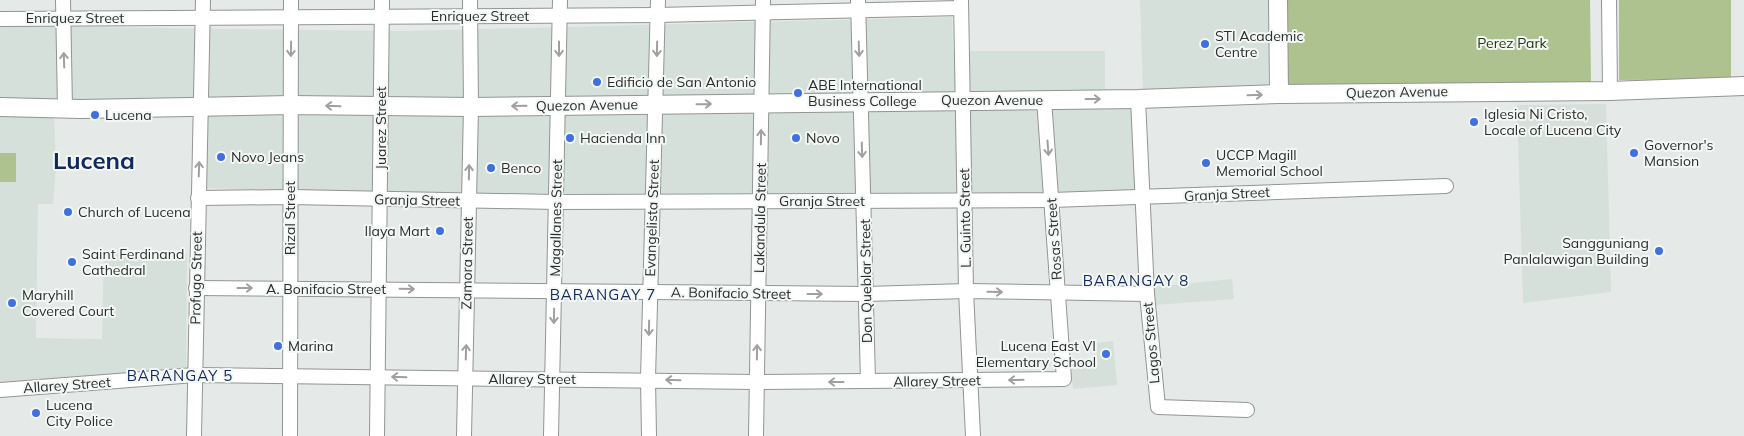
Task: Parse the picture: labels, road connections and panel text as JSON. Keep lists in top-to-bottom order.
{
  "streets": {
    "main road": ["Quezon Avenue"],
    "street": [
      "Enriquez Street",
      "Juarez Street",
      "Granja Street",
      "Rizal Street",
      "Magallanes Street",
      "Evangelista Street",
      "Lakandula Street",
      "L. Guinto Street",
      "Rosas Street",
      "Zamora Street",
      "Profugo Street",
      "Don Queblar Street",
      "A. Bonifacio Street",
      "Lagos Street",
      "Allarey Street"
    ]
  },
  "crossings": [
    ["Enriquez Street", "Juarez Street"],
    ["Enriquez Street", "Rizal Street"],
    ["Enriquez Street", "Magallanes Street"],
    ["Enriquez Street", "Evangelista Street"],
    ["Enriquez Street", "Lakandula Street"],
    ["Enriquez Street", "L. Guinto Street"],
    ["Enriquez Street", "Zamora Street"],
    ["Enriquez Street", "Profugo Street"],
    ["Enriquez Street", "Don Queblar Street"],
    ["Quezon Avenue", "Juarez Street"],
    ["Quezon Avenue", "Rizal Street"],
    ["Quezon Avenue", "Magallanes Street"],
    ["Quezon Avenue", "Evangelista Street"],
    ["Quezon Avenue", "Lakandula Street"],
    ["Quezon Avenue", "L. Guinto Street"],
    ["Quezon Avenue", "Rosas Street"],
    ["Quezon Avenue", "Zamora Street"],
    ["Quezon Avenue", "Profugo Street"],
    ["Quezon Avenue", "Don Queblar Street"],
    ["Quezon Avenue", "Lagos Street"],
    ["Juarez Street", "Granja Street"],
    ["Juarez Street", "A. Bonifacio Street"],
    ["Juarez Street", "Allarey Street"],
    ["Granja Street", "Rizal Street"],
    ["Granja Street", "Magallanes Street"],
    ["Granja Street", "Evangelista Street"],
    ["Granja Street", "Lakandula Street"],
    ["Granja Street", "L. Guinto Street"],
    ["Granja Street", "Rosas Street"],
    ["Granja Street", "Zamora Street"],
    ["Granja Street", "Profugo Street"],
    ["Granja Street", "Don Queblar Street"],
    ["Granja Street", "Lagos Street"],
    ["Rizal Street", "A. Bonifacio Street"],
    ["Rizal Street", "Allarey Street"],
    ["Magallanes Street", "A. Bonifacio Street"],
    ["Magallanes Street", "Allarey Street"],
    ["Evangelista Street", "A. Bonifacio Street"],
    ["Evangelista Street", "Allarey Street"],
    ["Lakandula Street", "A. Bonifacio Street"],
    ["Lakandula Street", "Allarey Street"],
    ["L. Guinto Street", "A. Bonifacio Street"],
    ["L. Guinto Street", "Allarey Street"],
    ["Rosas Street", "A. Bonifacio Street"],
    ["Rosas Street", "Allarey Street"],
    ["Zamora Street", "A. Bonifacio Street"],
    ["Zamora Street", "Allarey Street"],
    ["Profugo Street", "A. Bonifacio Street"],
    ["Profugo Street", "Allarey Street"],
    ["Don Queblar Street", "A. Bonifacio Street"],
    ["Don Queblar Street", "Allarey Street"],
    ["A. Bonifacio Street", "Lagos Street"]
  ],
  "one_way": [
    "Magallanes Street",
    "Evangelista Street",
    "Lakandula Street",
    "Rosas Street",
    "Zamora Street",
    "Don Queblar Street",
    "A. Bonifacio Street",
    "Allarey Street"
  ],
  "districts": [
    "Lucena",
    "BARANGAY 8",
    "BARANGAY 7",
    "BARANGAY 5"
  ],
  "parks": ["Perez Park"],
  "places": [
    "STI Academic Centre",
    "Edificio de San Antonio",
    "ABE International Business College",
    "Lucena",
    "Iglesia Ni Cristo, Locale of Lucena City",
    "Hacienda Inn",
    "Novo",
    "Governor's Mansion",
    "Novo Jeans",
    "UCCP Magill Memorial School",
    "Benco",
    "Church of Lucena",
    "Ilaya Mart",
    "Sangguniang Panlalawigan Building",
    "Saint Ferdinand Cathedral",
    "Maryhill Covered Court",
    "Marina",
    "Lucena East VI Elementary School",
    "Lucena City Police"
  ]
}
